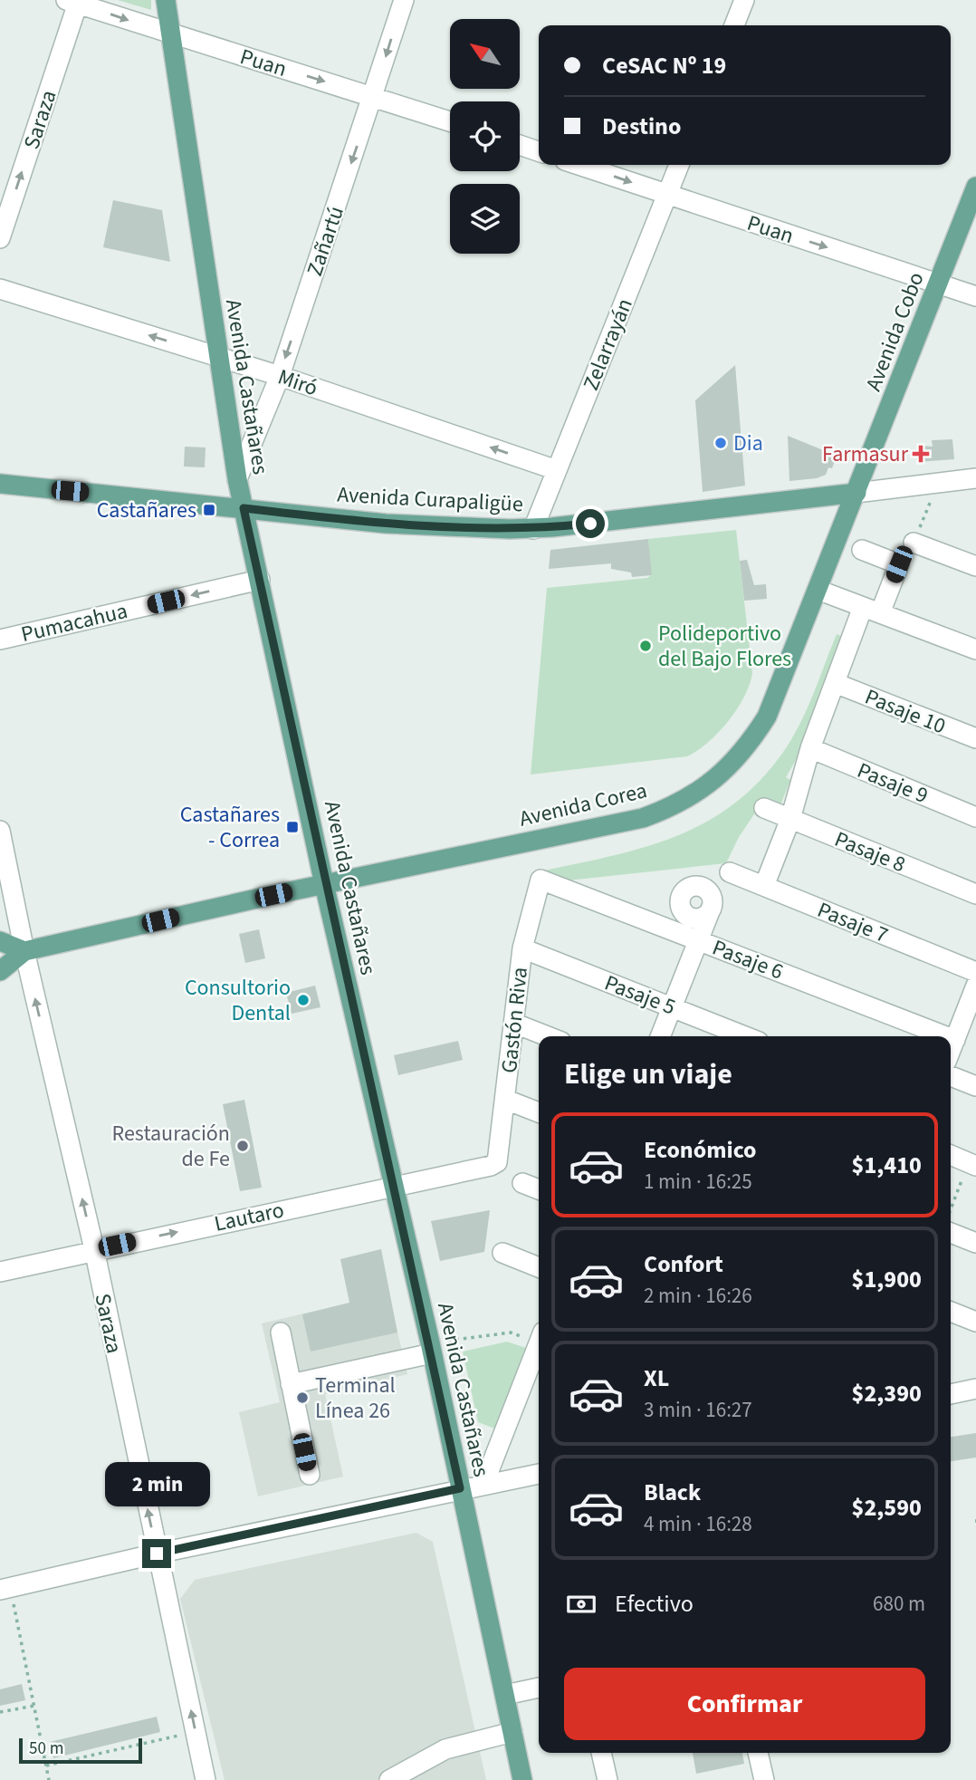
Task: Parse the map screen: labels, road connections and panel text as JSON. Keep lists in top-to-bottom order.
{
  "streets": {
    "main road": [
      "Avenida Cobo",
      "Avenida Castañares",
      "Avenida Curapaligüe",
      "Avenida Corea"
    ],
    "street": [
      "Puan",
      "Saraza",
      "Zañartú",
      "Zelarrayán",
      "Miró",
      "Pumacahua",
      "Pasaje 10",
      "Pasaje 9",
      "Pasaje 8",
      "Pasaje 7",
      "Pasaje 6",
      "Pasaje 5",
      "Gastón Riva",
      "Lautaro"
    ]
  },
  "crossings": [
    ["Puan", "Saraza"],
    ["Puan", "Zañartú"],
    ["Puan", "Avenida Cobo"],
    ["Puan", "Zelarrayán"],
    ["Puan", "Avenida Castañares"],
    ["Saraza", "Avenida Corea"],
    ["Saraza", "Lautaro"],
    ["Zañartú", "Miró"],
    ["Zañartú", "Avenida Castañares"],
    ["Avenida Cobo", "Avenida Curapaligüe"],
    ["Avenida Cobo", "Avenida Corea"],
    ["Zelarrayán", "Miró"],
    ["Zelarrayán", "Avenida Curapaligüe"],
    ["Miró", "Avenida Castañares"],
    ["Avenida Castañares", "Avenida Curapaligüe"],
    ["Avenida Castañares", "Pumacahua"],
    ["Avenida Castañares", "Avenida Corea"],
    ["Avenida Castañares", "Lautaro"],
    ["Avenida Curapaligüe", "Avenida Corea"],
    ["Pasaje 6", "Gastón Riva"],
    ["Pasaje 5", "Gastón Riva"],
    ["Gastón Riva", "Lautaro"]
  ],
  "one_way": [
    "Puan",
    "Saraza",
    "Zañartú",
    "Miró",
    "Pumacahua"
  ],
  "places": {
    "other": [
      "Dia",
      "Polideportivo del Bajo Flores",
      "Consultorio Dental",
      "Restauración de Fe",
      "Terminal Línea 26"
    ],
    "health": ["Farmasur"],
    "transit": ["Castañares", "Castañares - Correa"]
  },
  "scale_bar": "50 m",
  "north": "top left",
  "page": {
    "banner": ["CeSAC Nº 19", "Destino"],
    "heading": "Elige un viaje",
    "list": [
      {
        "name": "Económico",
        "note": "1 min · 16:25",
        "value": "$1,410"
      },
      {
        "name": "Confort",
        "note": "2 min · 16:26",
        "value": "$1,900"
      },
      {
        "name": "XL",
        "note": "3 min · 16:27",
        "value": "$2,390"
      },
      {
        "name": "Black",
        "note": "4 min · 16:28",
        "value": "$2,590"
      }
    ],
    "bubble": "2 min",
    "pay": ["Efectivo", "680 m"],
    "buttons": "Confirmar",
    "scale": "50 m"
  }
}
